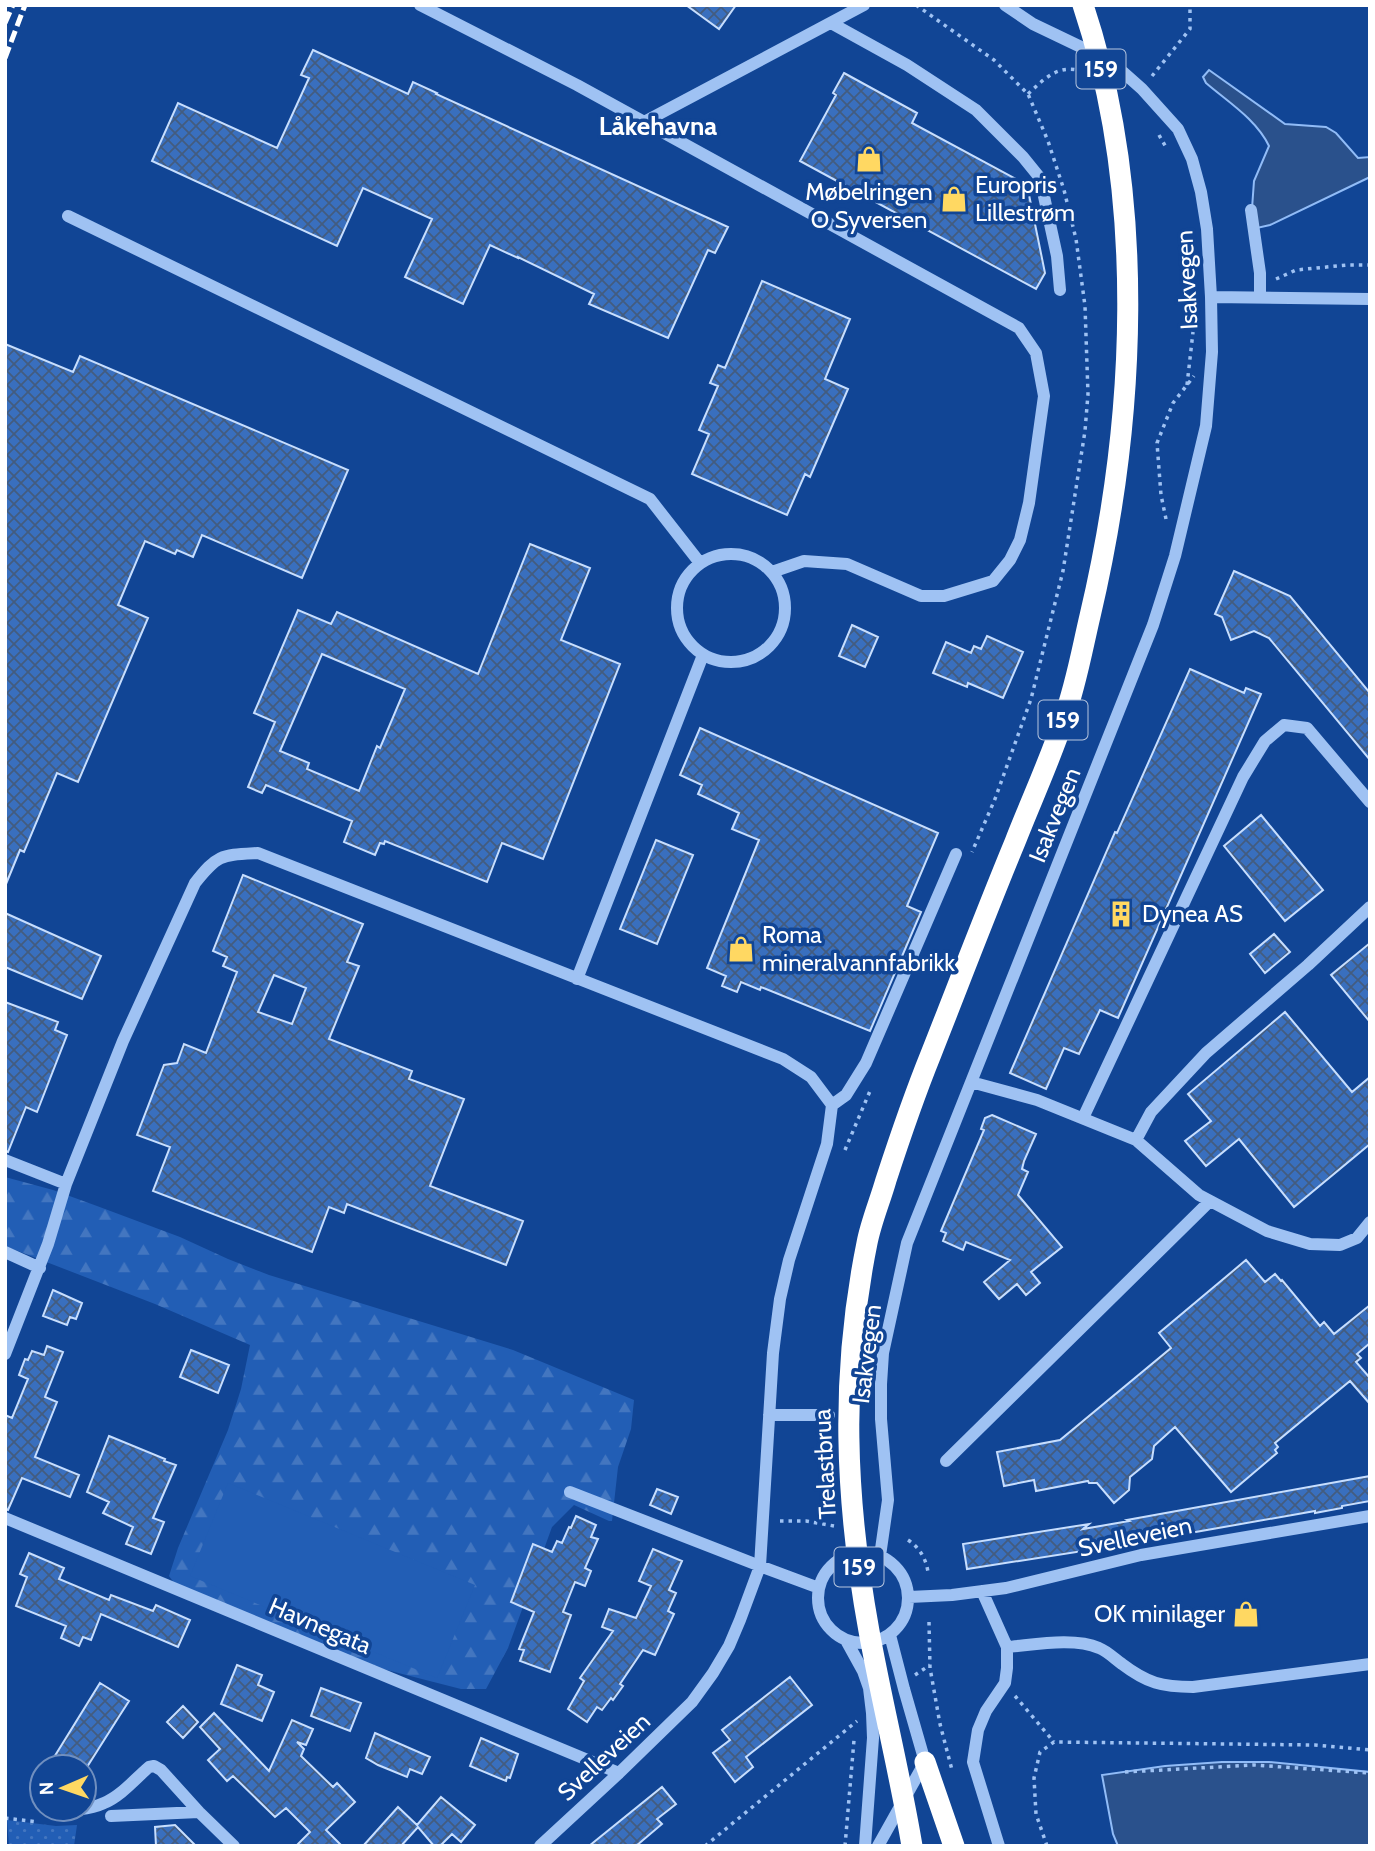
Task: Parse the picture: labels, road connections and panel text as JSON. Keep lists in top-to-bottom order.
{
  "streets": {
    "highway": ["159", "Trelastbrua"],
    "street": ["Isakvegen", "Svelleveien", "Havnegata"]
  },
  "crossings": [
    ["Isakvegen", "Svelleveien"],
    ["Svelleveien", "Havnegata"]
  ],
  "districts": ["Låkehavna"],
  "places": {
    "shop": [
      "Møbelringen O Syversen",
      "Europris Lillestrøm",
      "Roma mineralvannfabrikk",
      "OK minilager"
    ],
    "building": ["Dynea AS"]
  },
  "north": "left"
}
